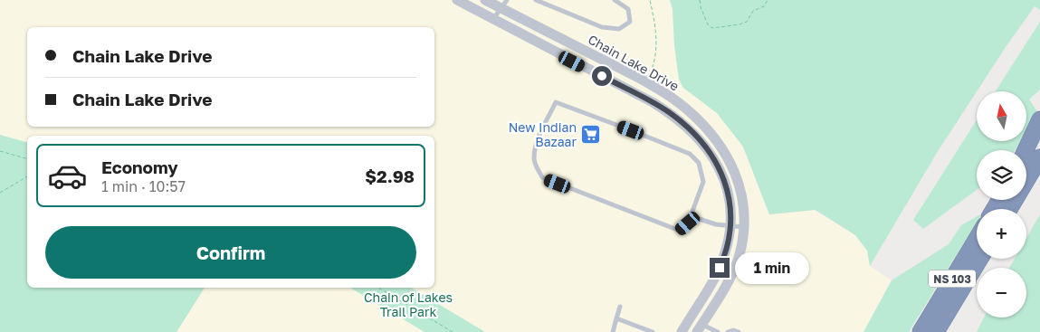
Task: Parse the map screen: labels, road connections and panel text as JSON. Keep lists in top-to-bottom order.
{
  "streets": {
    "highway": ["NS 103"],
    "street": ["Chain Lake Drive"]
  },
  "parks": ["Chain of Lakes Trail Park"],
  "places": {
    "supermarket": ["New Indian Bazaar"]
  },
  "north": "top",
  "page": {
    "banner": ["Chain Lake Drive", "Chain Lake Drive"],
    "map_buttons": ["+", "−"],
    "list": [
      {
        "name": "Economy",
        "note": "1 min · 10:57",
        "value": "$2.98"
      }
    ],
    "buttons": "Confirm",
    "bubble": "1 min"
  }
}
